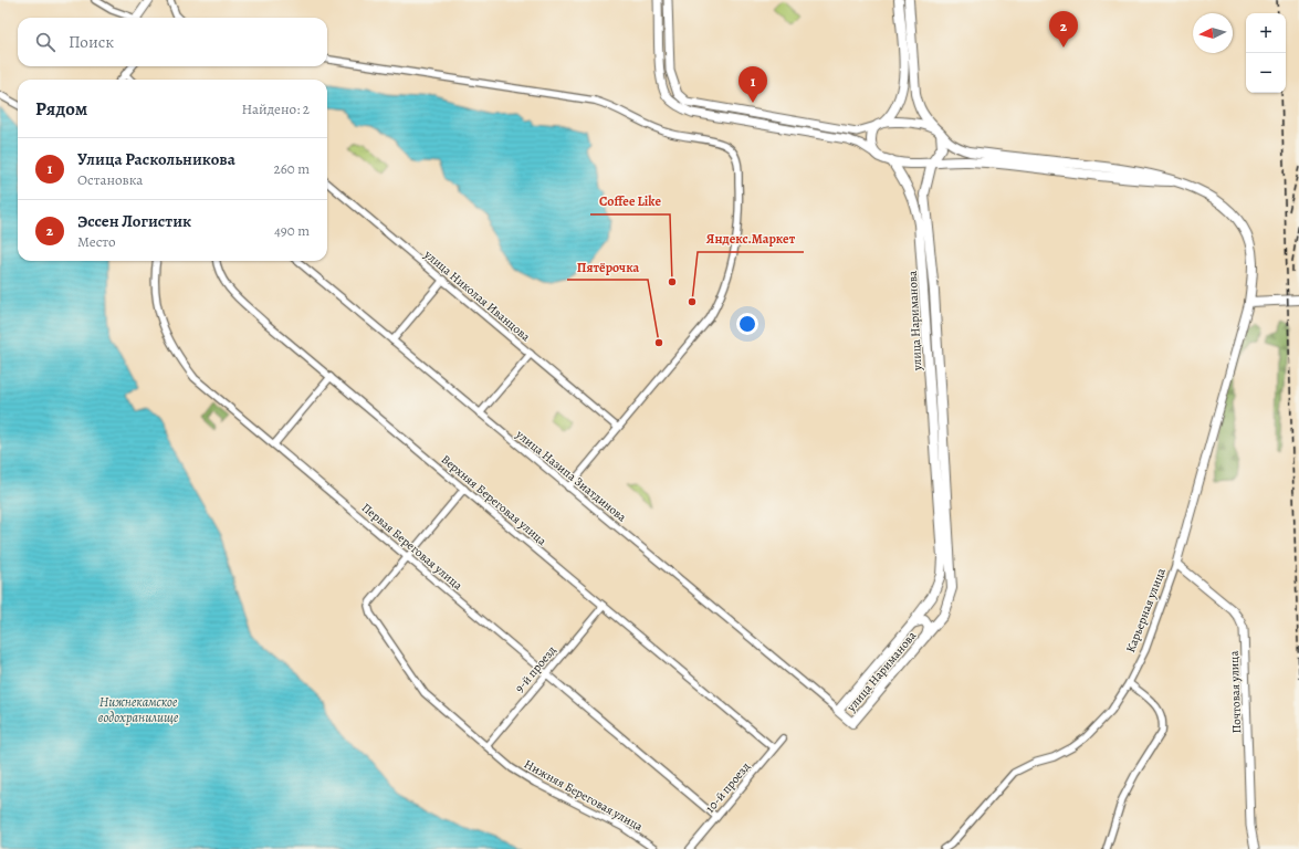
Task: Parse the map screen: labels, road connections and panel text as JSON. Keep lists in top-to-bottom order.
{
  "streets": {
    "main road": ["улица Нариманова"],
    "street": [
      "улица Николая Иванцова",
      "улица Назипа Зиатдинова",
      "Верхняя Береговая улица",
      "Первая Береговая улица",
      "Карьерная улица",
      "9-й проезд",
      "Почтовая улица",
      "10-й проезд",
      "Нижняя Береговая улица"
    ]
  },
  "crossings": [
    ["улица Нариманова", "улица Назипа Зиатдинова"],
    ["Верхняя Береговая улица", "9-й проезд"],
    ["Верхняя Береговая улица", "10-й проезд"],
    ["Первая Береговая улица", "9-й проезд"],
    ["Первая Береговая улица", "10-й проезд"],
    ["Первая Береговая улица", "Нижняя Береговая улица"],
    ["Карьерная улица", "Почтовая улица"],
    ["9-й проезд", "Нижняя Береговая улица"]
  ],
  "water": ["Нижнекамское водохранилище"],
  "places": ["Coffee Like", "Яндекс.Маркет", "Пятёрочка"],
  "north": "left",
  "page": {
    "pins": ["2", "1"],
    "map_buttons": ["+", "−"],
    "search": "Поиск",
    "heading": ["Рядом", "Найдено: 2"],
    "list": [
      {
        "mark": "1",
        "name": "Улица Раскольникова",
        "note": "Остановка",
        "value": "260 m"
      },
      {
        "mark": "2",
        "name": "Эссен Логистик",
        "note": "Место",
        "value": "490 m"
      }
    ]
  }
}
